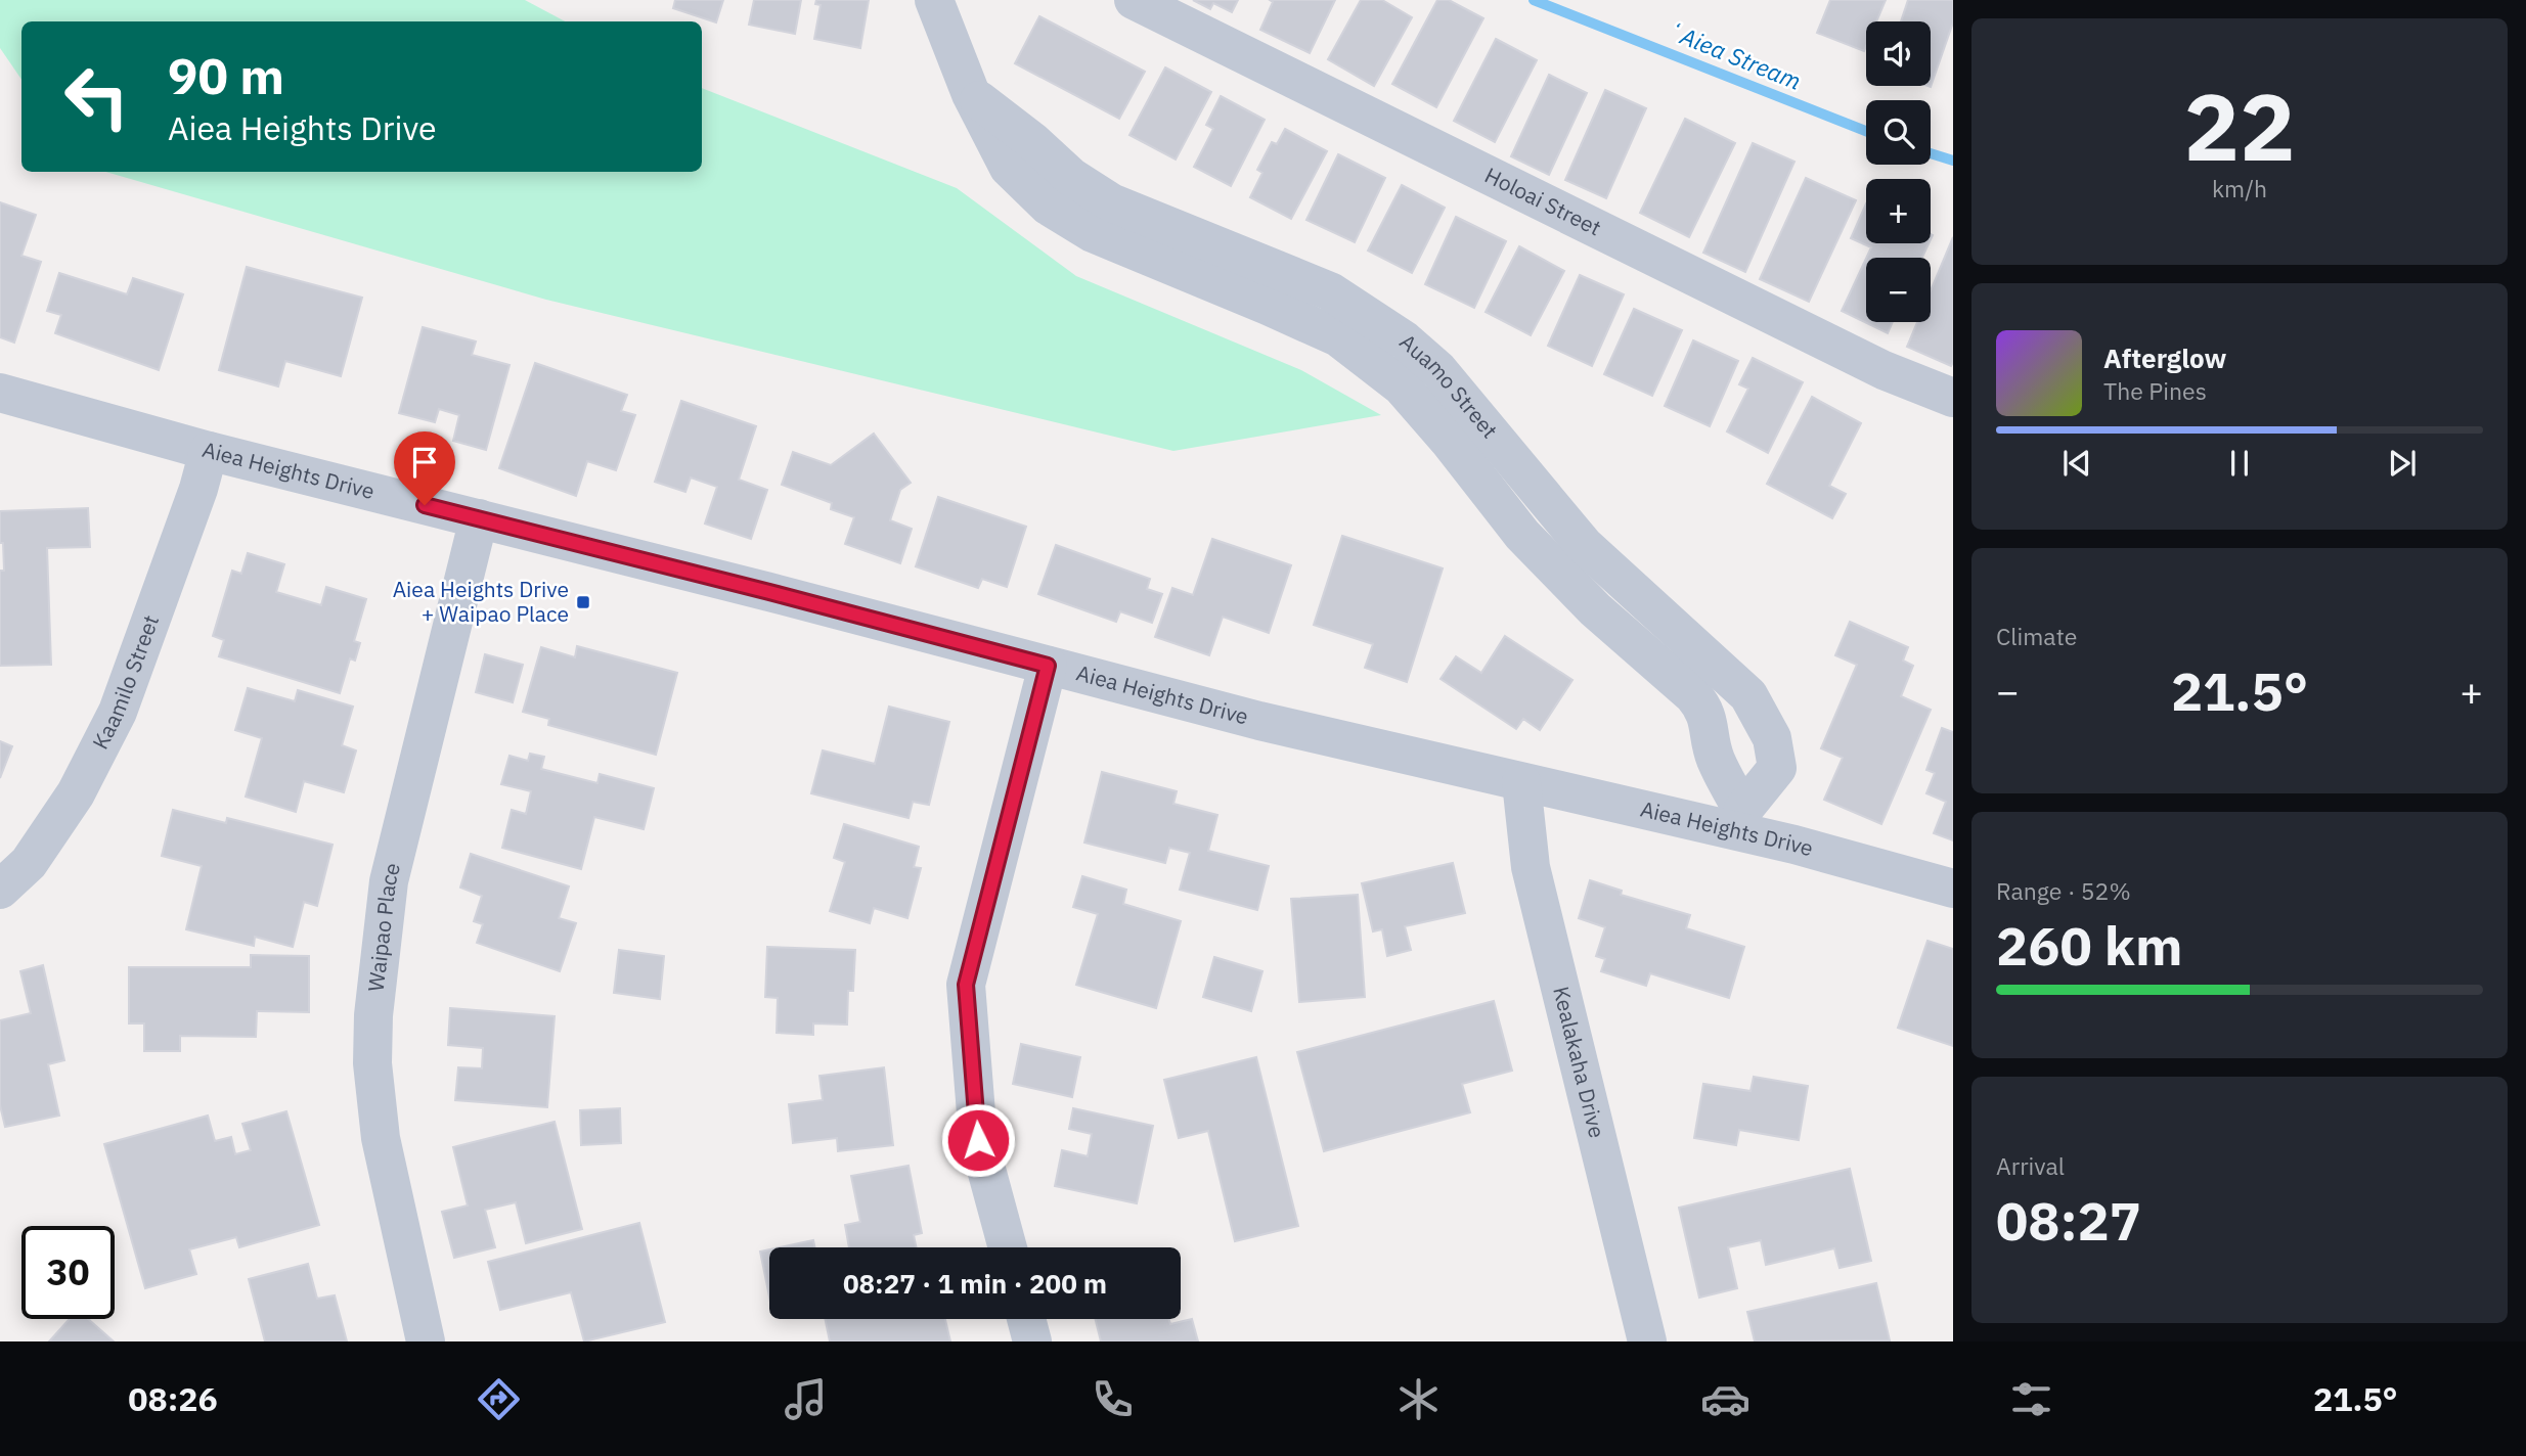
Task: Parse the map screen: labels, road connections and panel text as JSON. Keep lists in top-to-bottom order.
{
  "streets": {
    "street": [
      "Holoai Street",
      "Auamo Street",
      "Aiea Heights Drive",
      "Kaamilo Street",
      "Waipao Place",
      "Kealakaha Drive"
    ]
  },
  "crossings": [
    ["Auamo Street", "Aiea Heights Drive"],
    ["Aiea Heights Drive", "Kaamilo Street"],
    ["Aiea Heights Drive", "Waipao Place"],
    ["Aiea Heights Drive", "Kealakaha Drive"]
  ],
  "water": ["ʻAiea Stream"],
  "places": {
    "transit": ["Aiea Heights Drive + Waipao Place"]
  },
  "page": {
    "tile": [
      ["22", "km/h"],
      "Climate",
      ["Range · 52%", "260 km"],
      ["Arrival", "08:27"]
    ],
    "map_buttons": ["+", "−"],
    "turn": ["90 m", "Aiea Heights Drive"],
    "song": ["Afterglow", "The Pines"],
    "heat": ["−", "21.5°", "+"],
    "limit": "30",
    "trip": "08:27 · 1 min · 200 m",
    "tabs": ["08:26", "21.5°"]
  }
}
